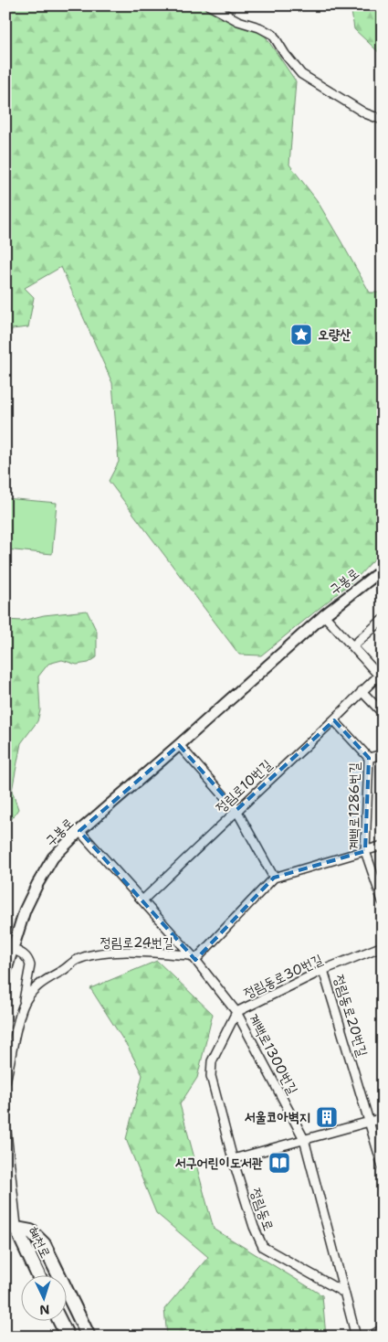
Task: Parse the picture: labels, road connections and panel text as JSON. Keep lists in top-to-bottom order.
{
  "streets": {
    "main road": ["혜천로"],
    "street": [
      "구봉로",
      "정림로10번길",
      "계백로1286번길",
      "정림로24번길",
      "정림동로30번길",
      "정림동로20번길",
      "계백로1300번길",
      "정림동로"
    ]
  },
  "crossings": [
    ["구봉로", "계백로1300번길"],
    ["정림로10번길", "계백로1286번길"],
    ["정림로10번길", "계백로1300번길"],
    ["정림로24번길", "계백로1300번길"],
    ["정림동로30번길", "정림동로20번길"],
    ["정림동로30번길", "계백로1300번길"],
    ["정림동로30번길", "정림동로"],
    ["계백로1300번길", "정림동로"]
  ],
  "places": {
    "place": ["오량산"],
    "building": ["서울코아벽지"],
    "library": ["서구어린이도서관"]
  },
  "north": "bottom"
}
